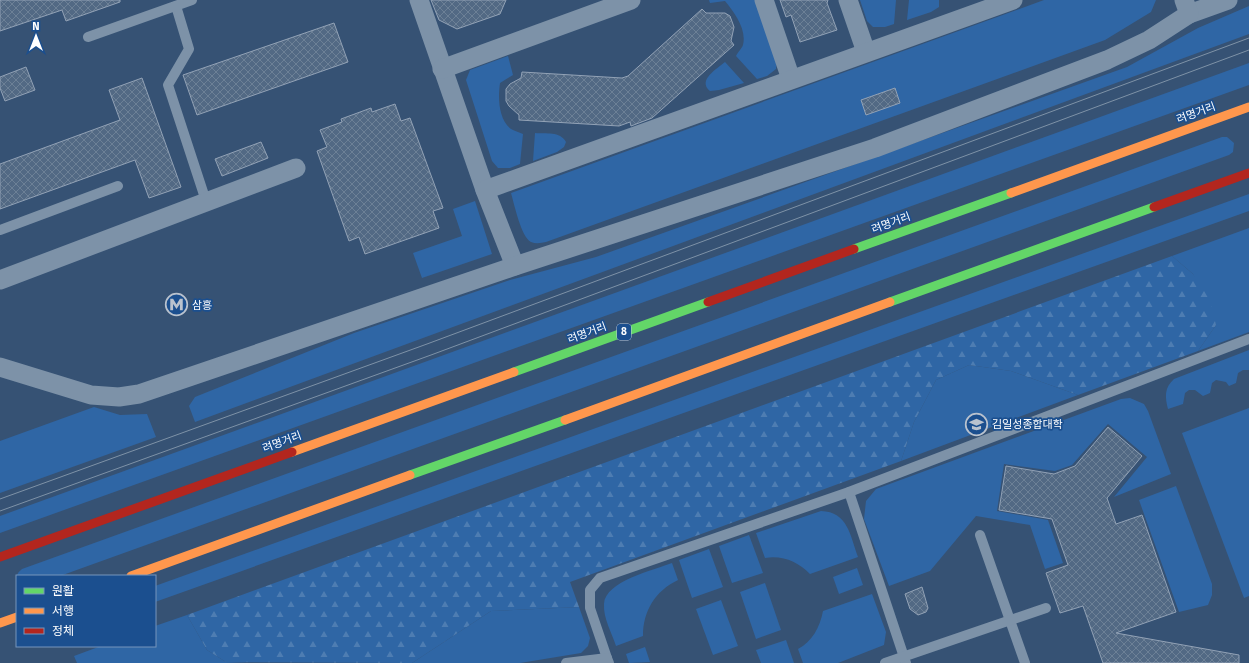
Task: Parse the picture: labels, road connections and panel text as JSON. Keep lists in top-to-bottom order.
{
  "streets": {
    "highway": ["려명거리", "8"]
  },
  "places": {
    "metro station": ["삼흥"],
    "school or university": ["김일성종합대학"]
  },
  "legend": ["원활", "서행", "정체"],
  "north": "top"
}
